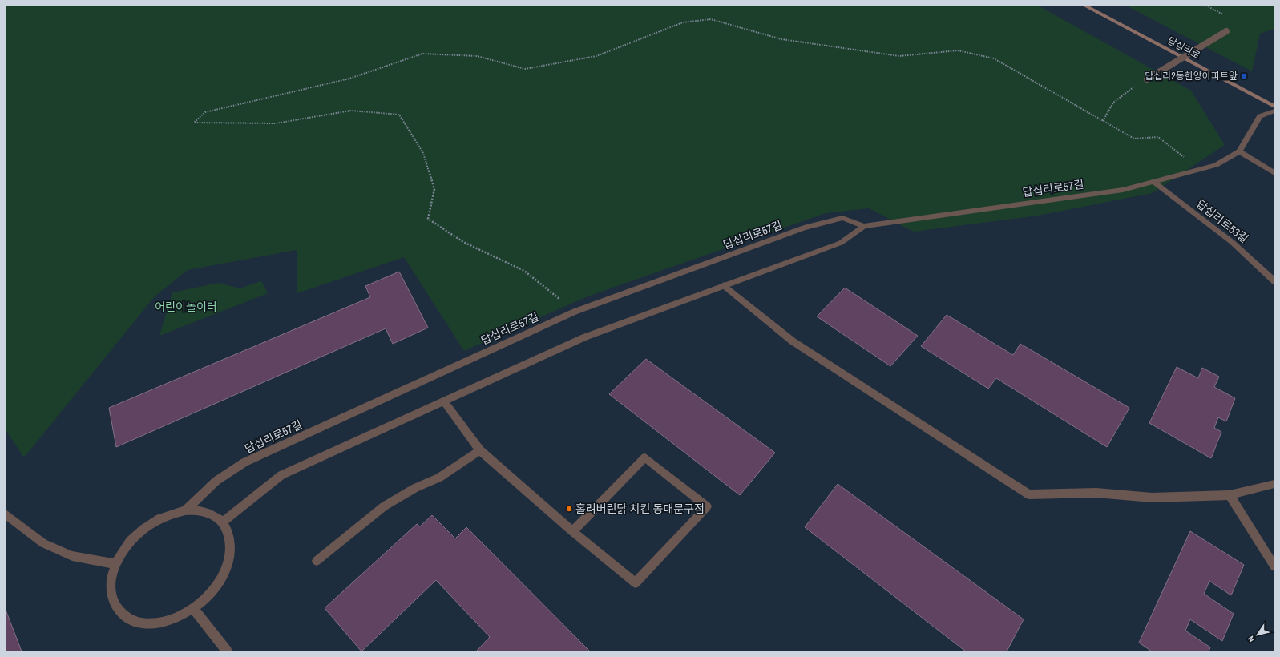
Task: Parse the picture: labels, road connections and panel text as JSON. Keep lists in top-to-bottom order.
{
  "streets": {
    "main road": ["답십리로"],
    "street": ["답십리로57길", "답십리로53길"]
  },
  "crossings": [
    ["답십리로57길", "답십리로53길"]
  ],
  "parks": ["어린이놀이터"],
  "places": {
    "transit": ["답십리2동한양아파트앞"],
    "other": ["홀려버린닭 치킨 동대문구점"]
  },
  "north": "bottom left"
}
